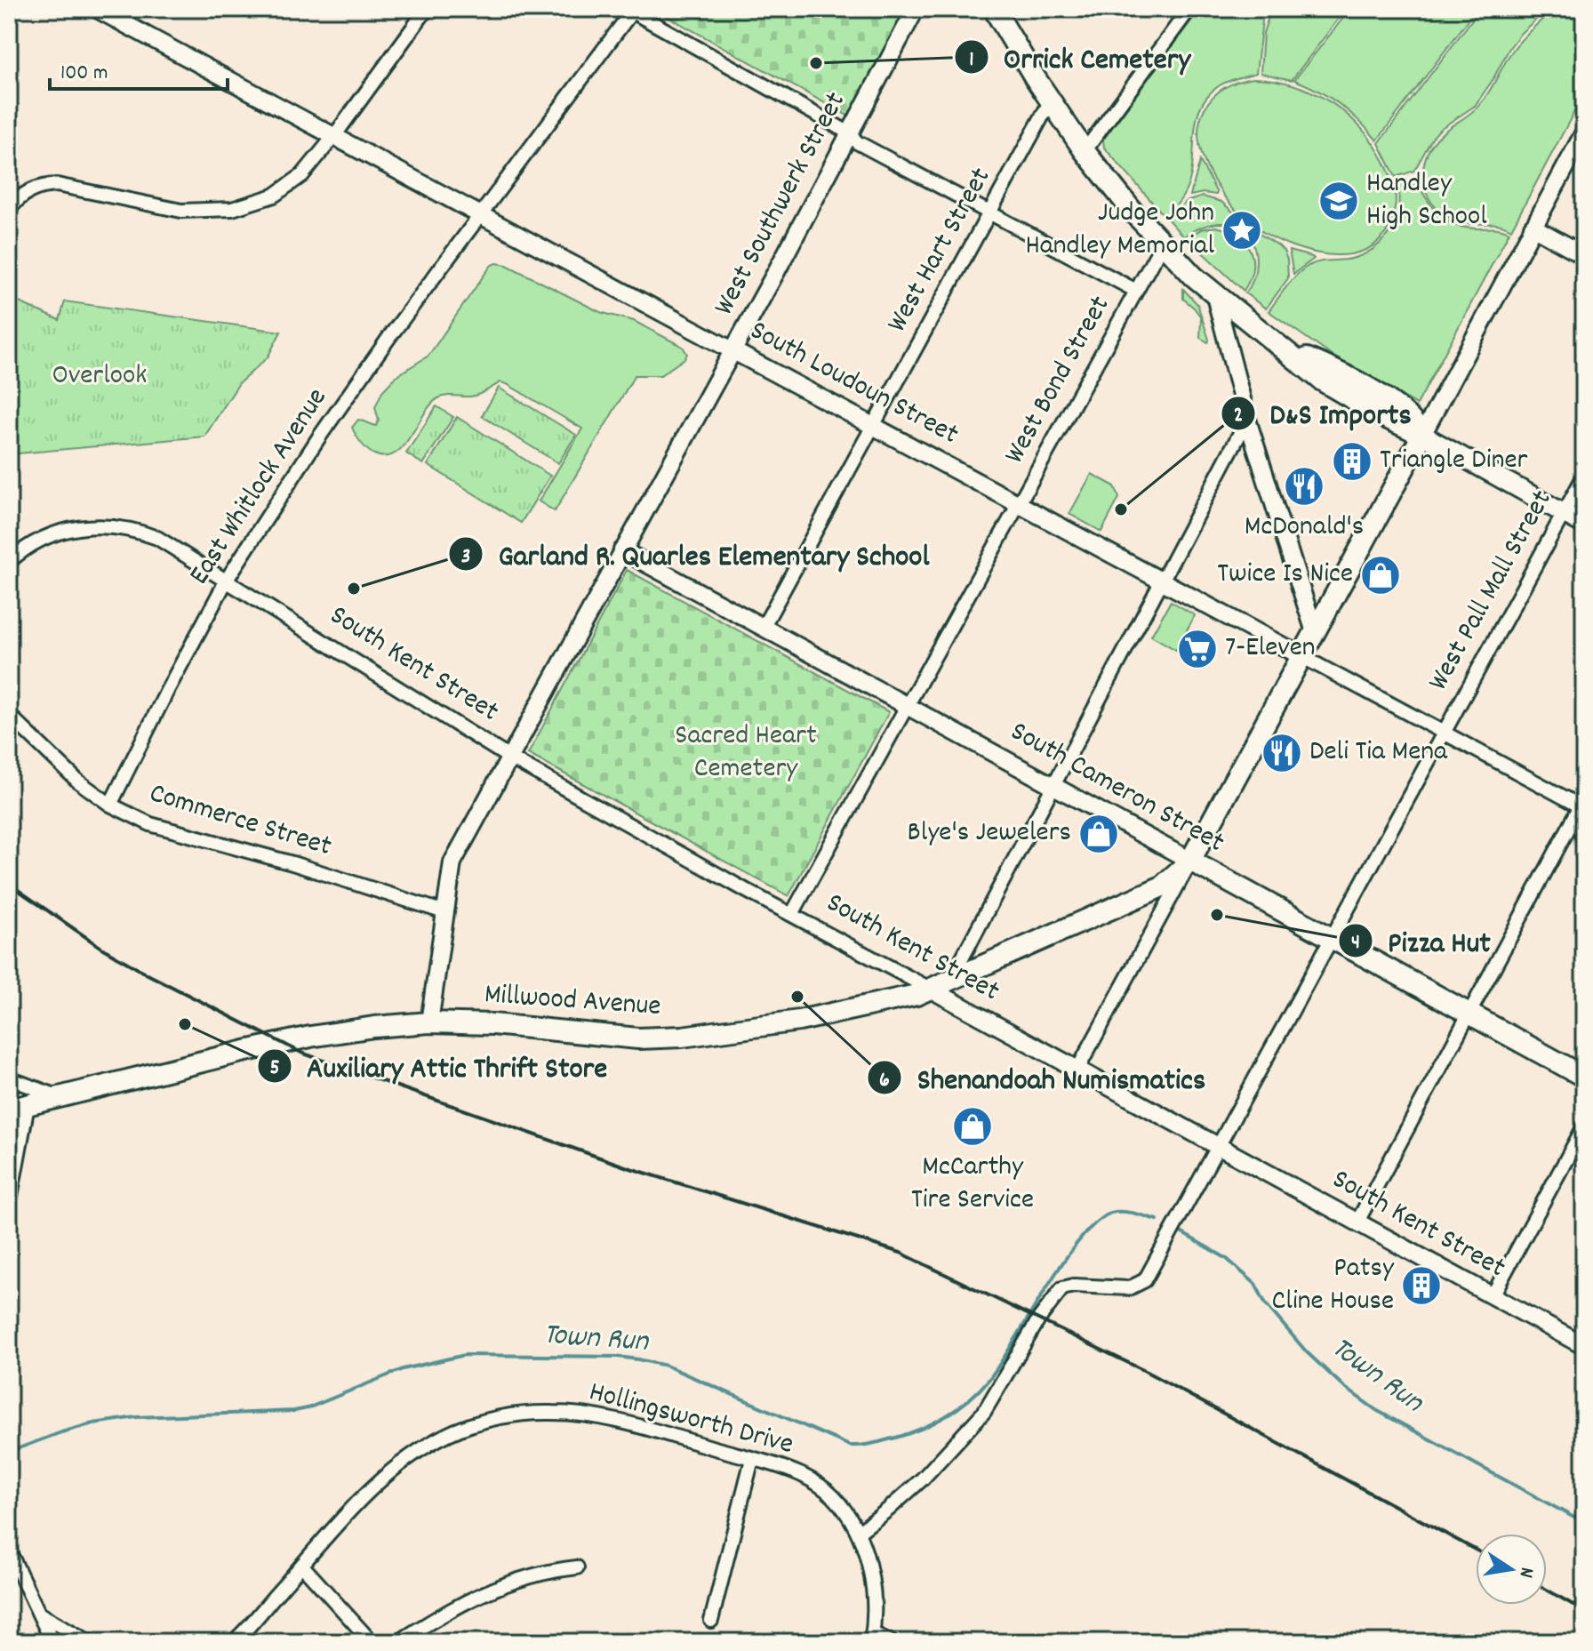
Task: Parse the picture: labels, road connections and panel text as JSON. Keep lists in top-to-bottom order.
{
  "streets": {
    "main road": ["South Cameron Street", "Millwood Avenue"],
    "street": [
      "West Southwerk Street",
      "West Hart Street",
      "West Bond Street",
      "South Loudoun Street",
      "East Whitlock Avenue",
      "West Pall Mall Street",
      "South Kent Street",
      "Commerce Street",
      "Hollingsworth Drive"
    ]
  },
  "crossings": [
    ["West Southwerk Street", "South Loudoun Street"],
    ["West Southwerk Street", "South Kent Street"],
    ["West Southwerk Street", "South Cameron Street"],
    ["West Southwerk Street", "Commerce Street"],
    ["West Southwerk Street", "Millwood Avenue"],
    ["West Hart Street", "South Loudoun Street"],
    ["West Hart Street", "South Cameron Street"],
    ["West Bond Street", "South Loudoun Street"],
    ["West Bond Street", "South Kent Street"],
    ["West Bond Street", "South Cameron Street"],
    ["South Loudoun Street", "East Whitlock Avenue"],
    ["South Loudoun Street", "West Pall Mall Street"],
    ["South Loudoun Street", "Millwood Avenue"],
    ["East Whitlock Avenue", "South Kent Street"],
    ["East Whitlock Avenue", "Commerce Street"],
    ["West Pall Mall Street", "South Kent Street"],
    ["West Pall Mall Street", "South Cameron Street"],
    ["West Pall Mall Street", "Hollingsworth Drive"],
    ["South Kent Street", "Millwood Avenue"],
    ["South Cameron Street", "Millwood Avenue"]
  ],
  "water": ["Town Run"],
  "parks": ["Overlook", "Sacred Heart Cemetery"],
  "places": {
    "other": [
      "Orrick Cemetery",
      "D&S Imports",
      "Garland R. Quarles Elementary School",
      "Pizza Hut",
      "Shenandoah Numismatics",
      "Auxiliary Attic Thrift Store"
    ],
    "school or university": ["Handley High School"],
    "place": ["Judge John Handley Memorial"],
    "building": ["Triangle Diner", "Patsy Cline House"],
    "restaurant": ["McDonald's", "Deli Tia Mena"],
    "shop": ["Twice Is Nice", "Blye's Jewelers", "McCarthy Tire Service"],
    "supermarket": ["7-Eleven"]
  },
  "scale_bar": "100 m",
  "north": "right"
}
